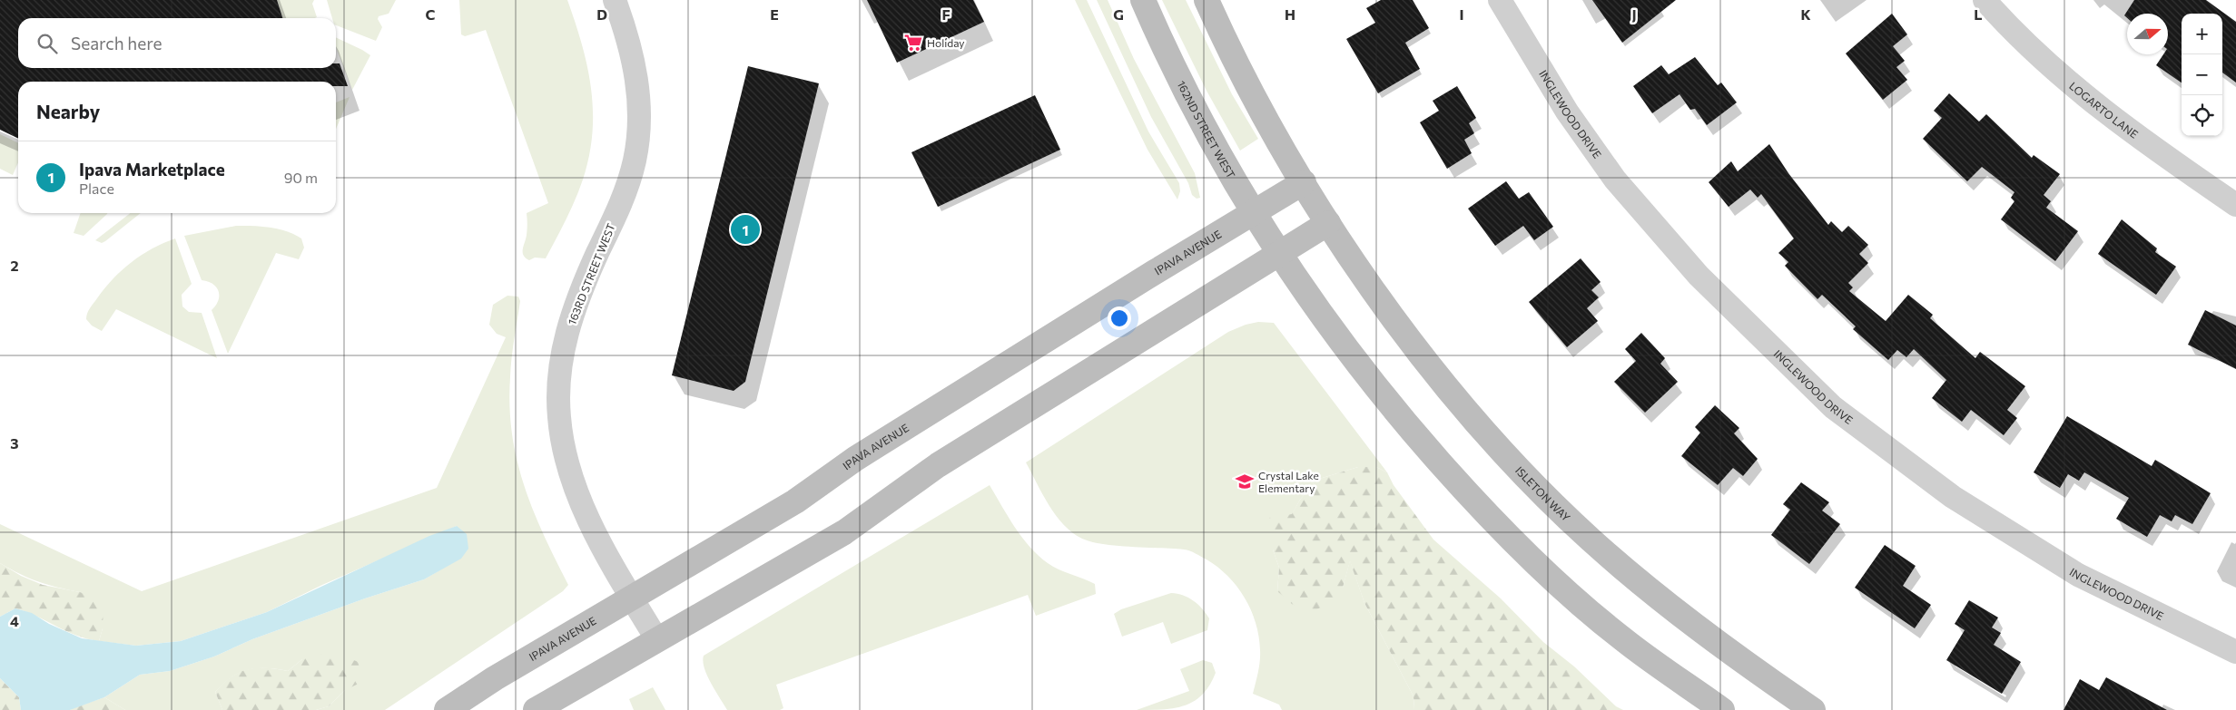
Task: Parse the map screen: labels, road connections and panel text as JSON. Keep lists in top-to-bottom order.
{
  "streets": {
    "street": [
      "LOGARTO LANE",
      "INGLEWOOD DRIVE",
      "162ND STREET WEST",
      "IPAVA AVENUE",
      "163RD STREET WEST",
      "ISLETON WAY"
    ]
  },
  "crossings": [
    ["162ND STREET WEST", "IPAVA AVENUE"],
    ["IPAVA AVENUE", "163RD STREET WEST"]
  ],
  "places": {
    "supermarket": ["Holiday"],
    "school or university": ["Crystal Lake Elementary"]
  },
  "north": "right",
  "page": {
    "map_buttons": ["+", "−"],
    "search": "Search here",
    "heading": "Nearby",
    "list": [
      {
        "mark": "1",
        "name": "Ipava Marketplace",
        "note": "Place",
        "value": "90 m"
      }
    ],
    "pins": "1"
  },
  "grid": {
    "columns": [
      "C",
      "D",
      "E",
      "F",
      "G",
      "H",
      "I",
      "J",
      "K",
      "L"
    ],
    "rows": ["2", "3", "4"]
  }
}
